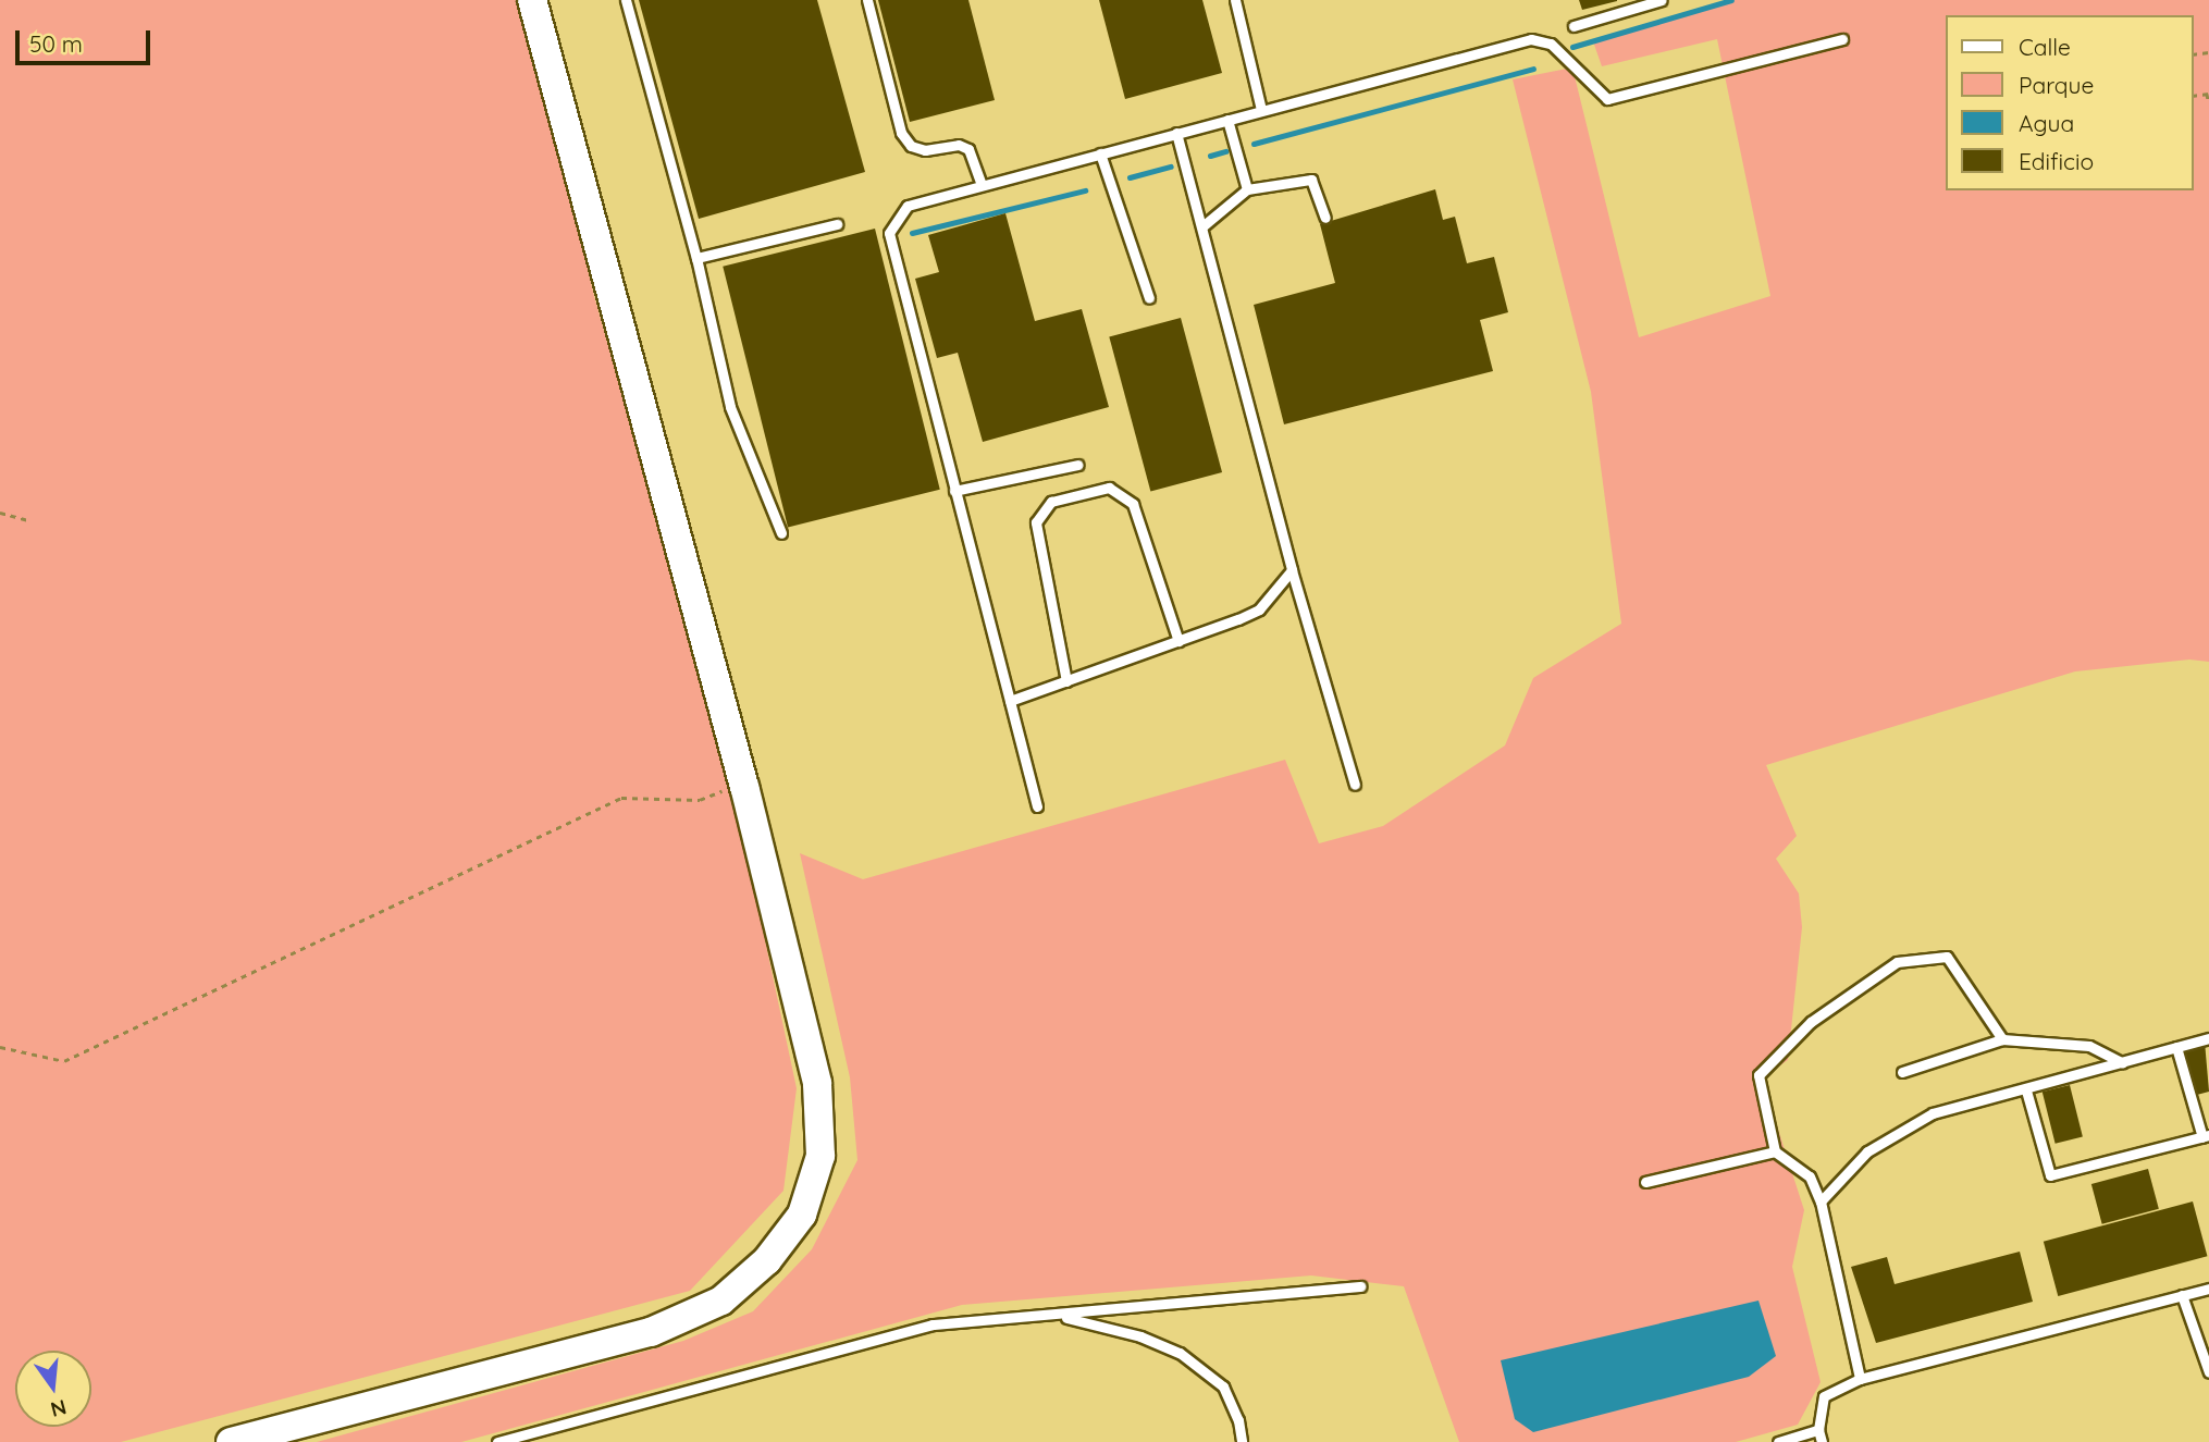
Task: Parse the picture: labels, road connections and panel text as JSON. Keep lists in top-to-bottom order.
{
  "legend": [
    "Calle",
    "Parque",
    "Agua",
    "Edificio"
  ],
  "scale_bar": "50 m",
  "north": "bottom"
}
